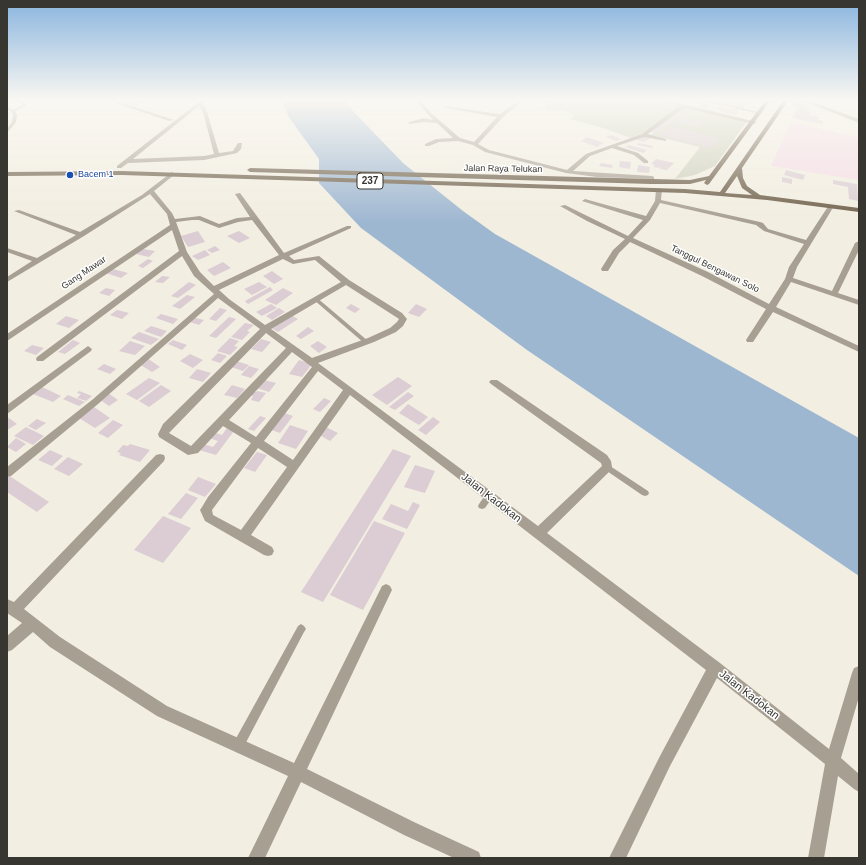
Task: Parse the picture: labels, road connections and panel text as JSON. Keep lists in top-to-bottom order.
{
  "streets": {
    "main road": ["Jalan Raya Telukan", "237"],
    "street": ["Tanggul Bengawan Solo", "Gang Mawar", "Jalan Kadokan"]
  },
  "crossings": [
    ["Gang Mawar", "Jalan Kadokan"]
  ],
  "places": ["Bacem 1"]
}
